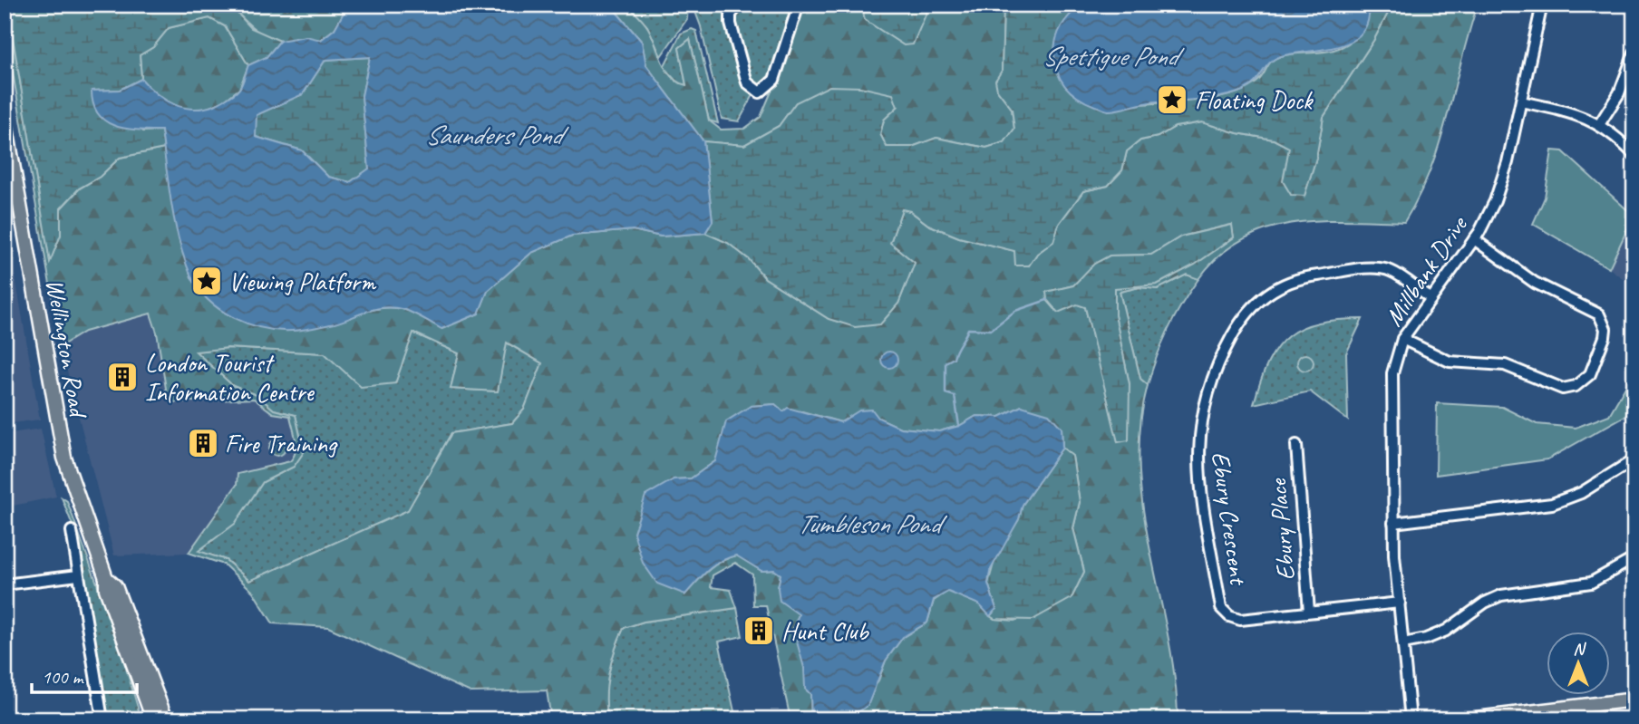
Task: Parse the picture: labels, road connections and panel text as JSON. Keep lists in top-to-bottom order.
{
  "streets": {
    "main road": ["Wellington Road"],
    "street": ["Millbank Drive", "Ebury Crescent", "Ebury Place"]
  },
  "crossings": [
    ["Millbank Drive", "Ebury Crescent"],
    ["Ebury Crescent", "Ebury Place"]
  ],
  "water": ["Spettigue Pond", "Saunders Pond", "Tumbleson Pond"],
  "places": {
    "place": ["Floating Dock", "Viewing Platform"],
    "building": ["London Tourist Information Centre", "Fire Training", "Hunt Club"]
  },
  "scale_bar": "100 m",
  "north": "top"
}
